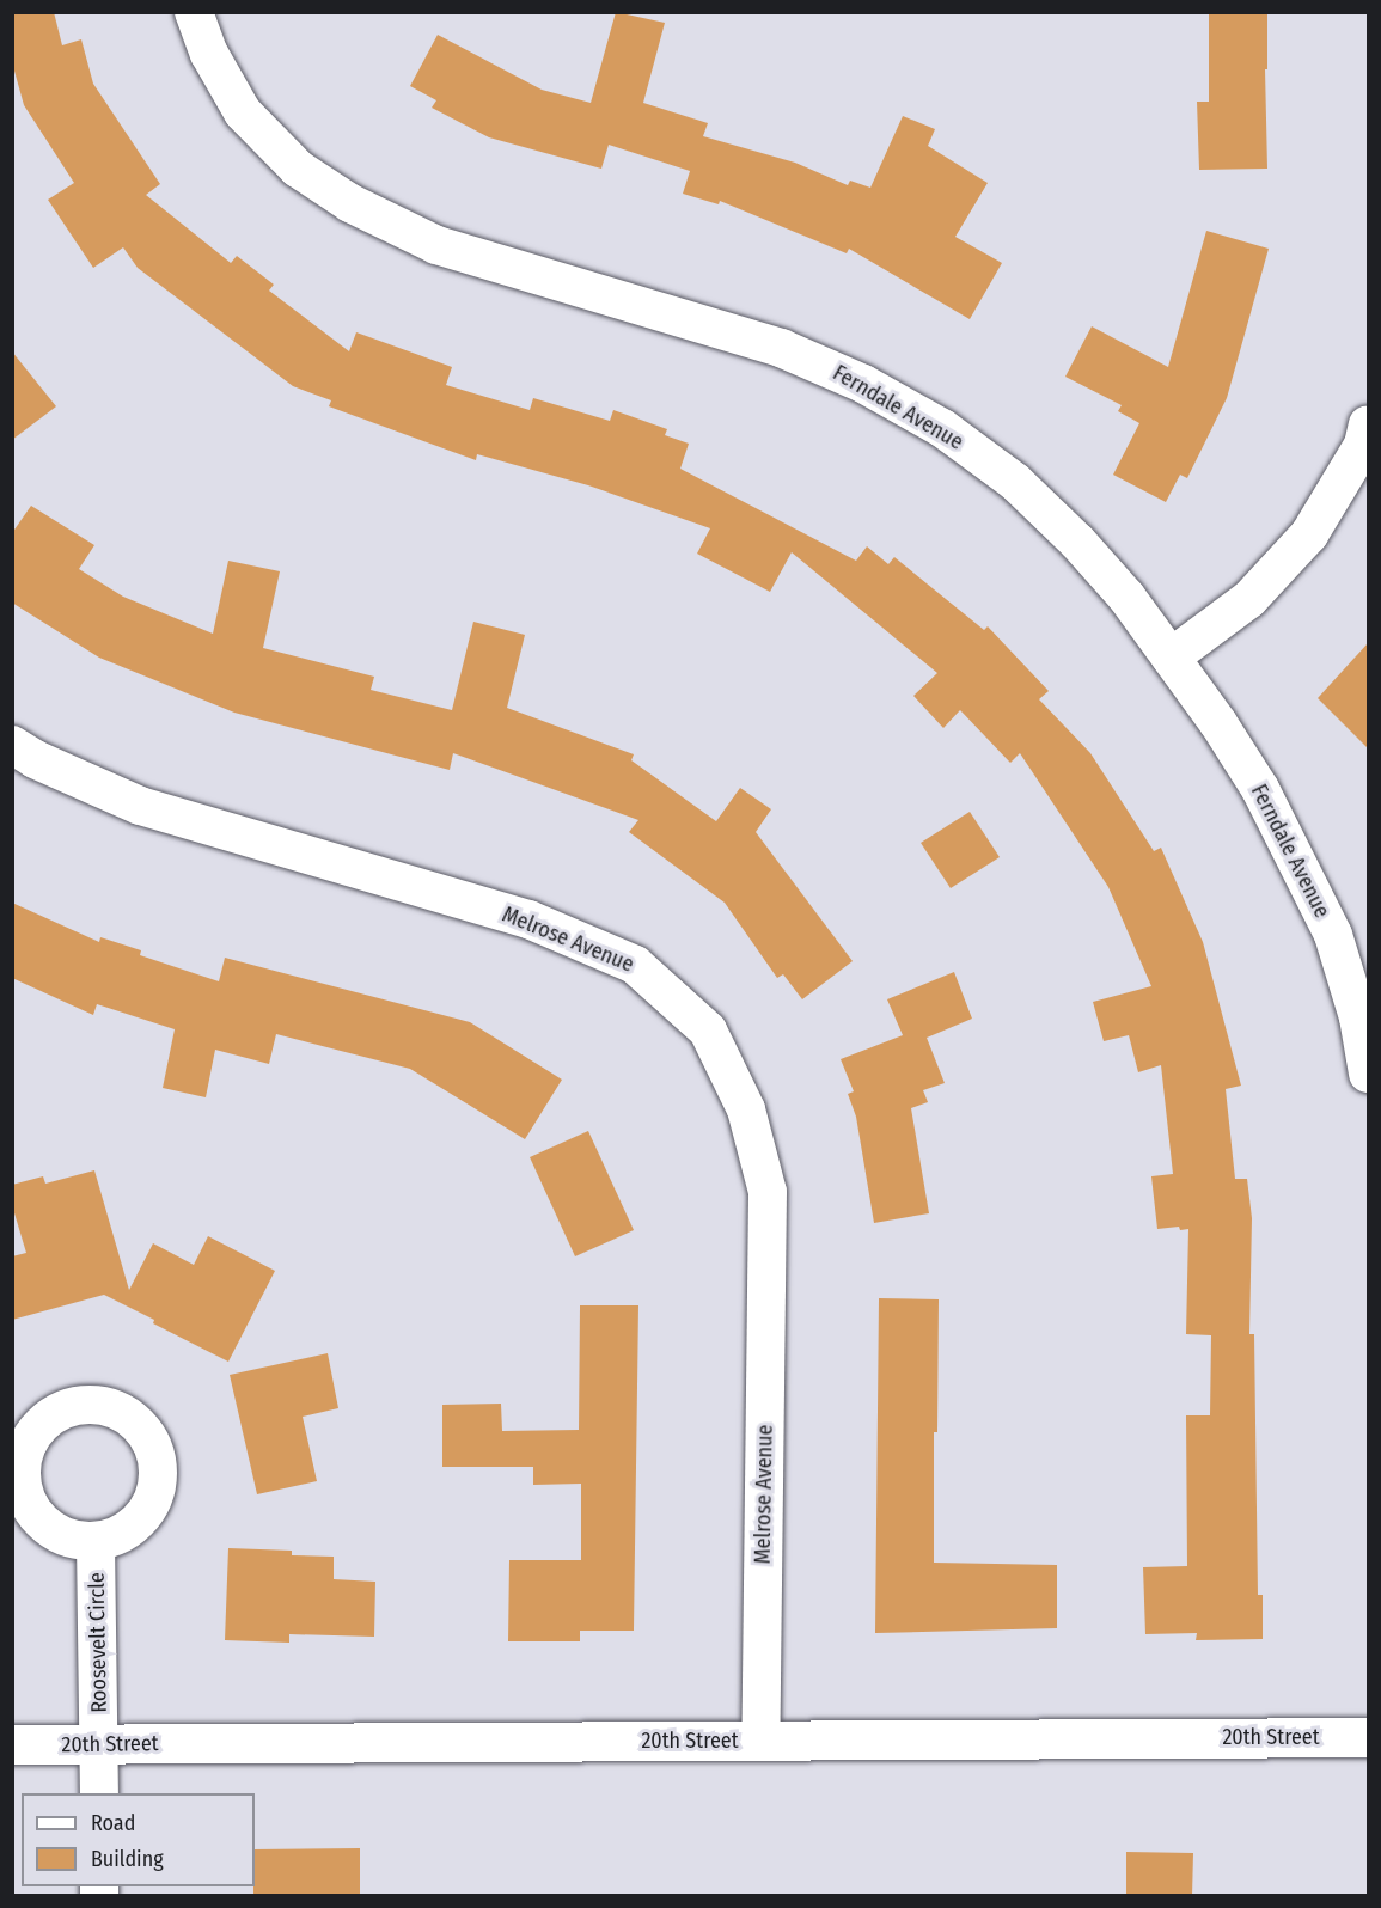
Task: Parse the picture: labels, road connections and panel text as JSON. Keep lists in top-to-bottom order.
{
  "streets": {
    "street": [
      "Ferndale Avenue",
      "Melrose Avenue",
      "Roosevelt Circle",
      "20th Street"
    ]
  },
  "crossings": [
    ["Melrose Avenue", "20th Street"],
    ["Roosevelt Circle", "20th Street"]
  ],
  "legend": ["Road", "Building"]
}
